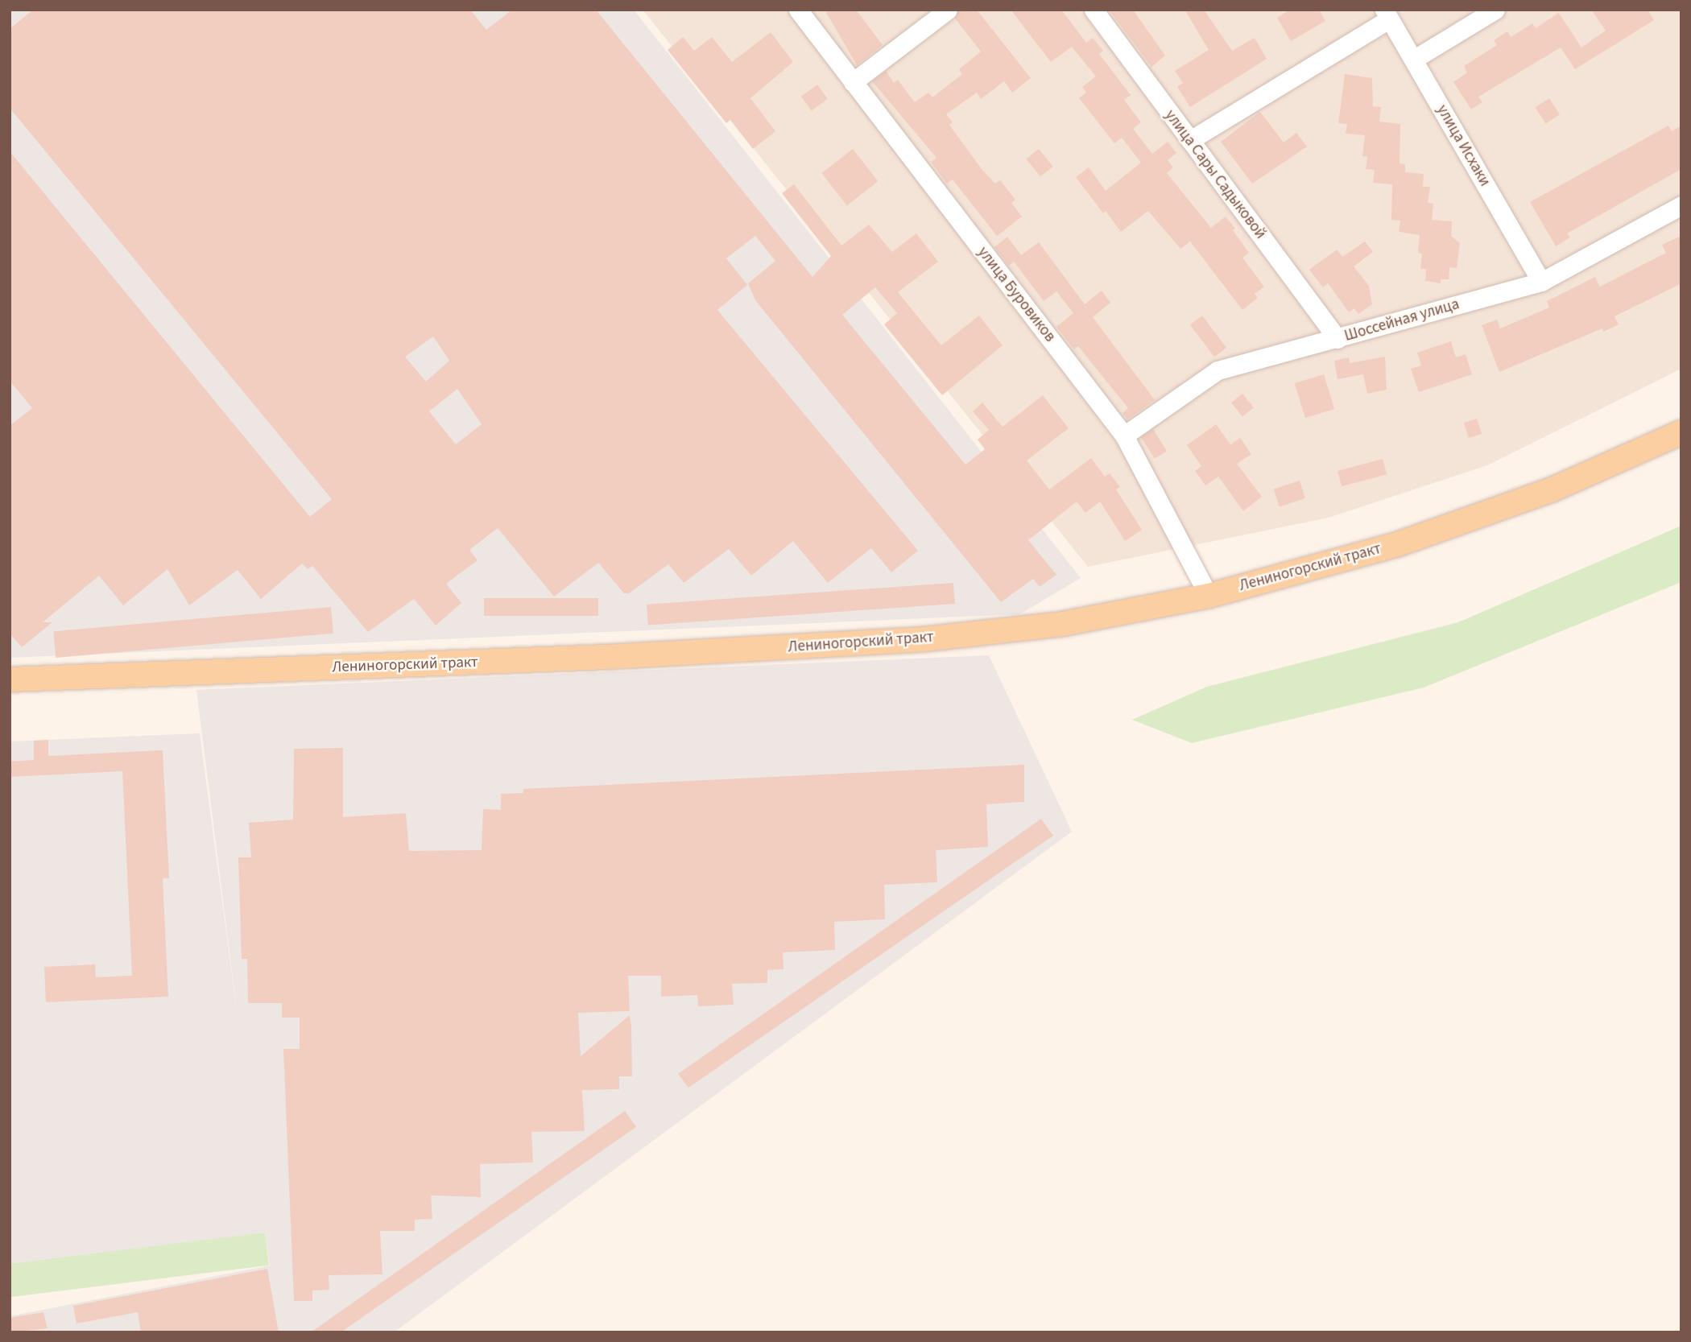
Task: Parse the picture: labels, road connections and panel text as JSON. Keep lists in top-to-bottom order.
{
  "streets": {
    "main road": ["Лениногорский тракт"],
    "street": [
      "улица Исхаки",
      "улица Сары Садыковой",
      "улица Буровиков",
      "Шоссейная улица"
    ]
  },
  "crossings": [
    ["улица Исхаки", "Шоссейная улица"],
    ["улица Сары Садыковой", "Шоссейная улица"],
    ["улица Буровиков", "Шоссейная улица"],
    ["улица Буровиков", "Лениногорский тракт"]
  ]
}
